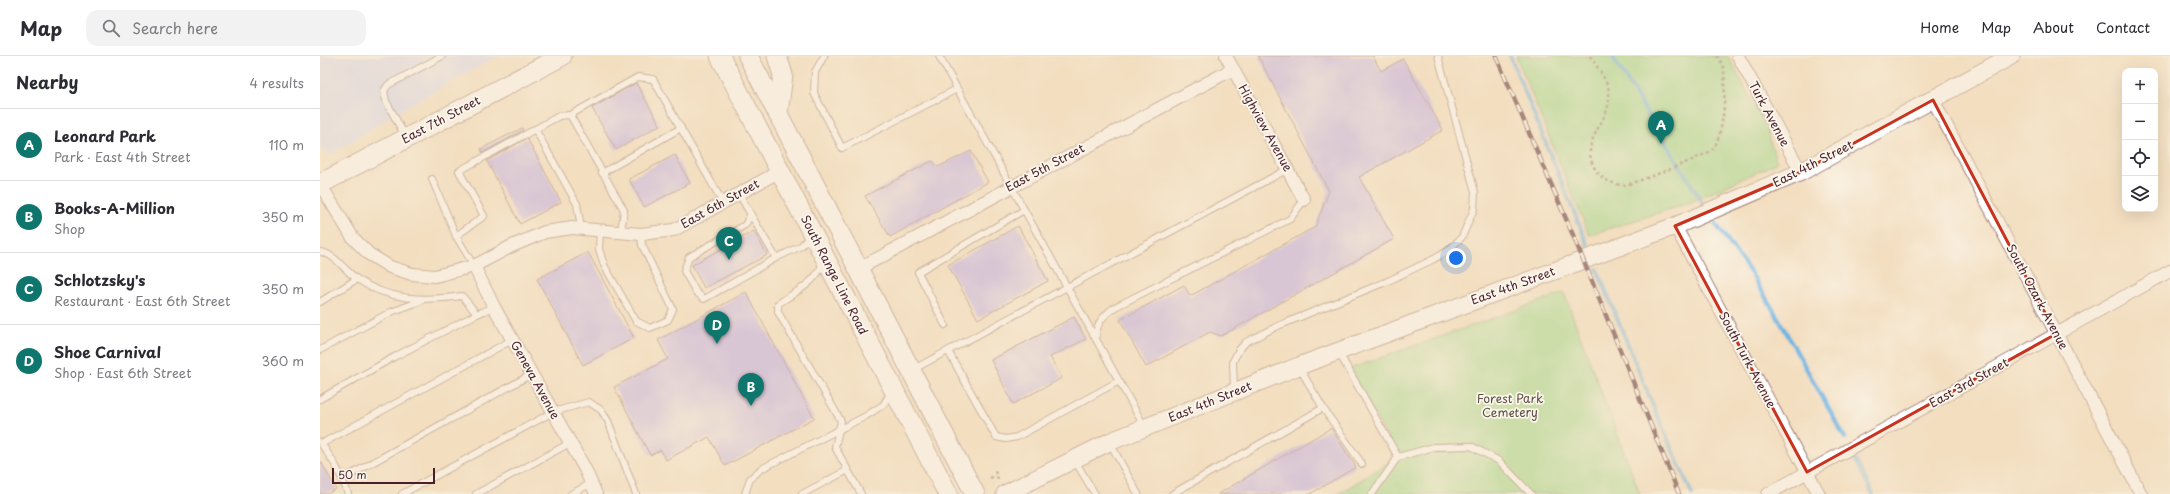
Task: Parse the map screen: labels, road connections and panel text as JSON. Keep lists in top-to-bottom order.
{
  "streets": {
    "main road": ["East 7th Street", "South Range Line Road"],
    "street": [
      "Turk Avenue",
      "Highview Avenue",
      "East 4th Street",
      "East 5th Street",
      "East 6th Street",
      "South Ozark Avenue",
      "South Turk Avenue",
      "Geneva Avenue",
      "East 3rd Street"
    ]
  },
  "crossings": [
    ["Turk Avenue", "East 4th Street"],
    ["Highview Avenue", "East 5th Street"],
    ["East 4th Street", "South Ozark Avenue"],
    ["East 4th Street", "South Turk Avenue"],
    ["East 5th Street", "South Range Line Road"],
    ["East 6th Street", "South Range Line Road"],
    ["East 6th Street", "Geneva Avenue"],
    ["South Ozark Avenue", "East 3rd Street"],
    ["South Turk Avenue", "East 3rd Street"]
  ],
  "parks": ["Forest Park Cemetery"],
  "scale_bar": "50 m",
  "page": {
    "header": "Map",
    "search": "Search here",
    "nav": [
      "Home",
      "Map",
      "About",
      "Contact"
    ],
    "heading": ["Nearby", "4 results"],
    "map_buttons": ["+", "−"],
    "list": [
      {
        "mark": "A",
        "name": "Leonard Park",
        "note": "Park · East 4th Street",
        "value": "110 m"
      },
      {
        "mark": "B",
        "name": "Books-A-Million",
        "note": "Shop",
        "value": "350 m"
      },
      {
        "mark": "C",
        "name": "Schlotzsky's",
        "note": "Restaurant · East 6th Street",
        "value": "350 m"
      },
      {
        "mark": "D",
        "name": "Shoe Carnival",
        "note": "Shop · East 6th Street",
        "value": "360 m"
      }
    ],
    "pins": [
      "A",
      "C",
      "D",
      "B"
    ],
    "scale": "50 m"
  }
}
